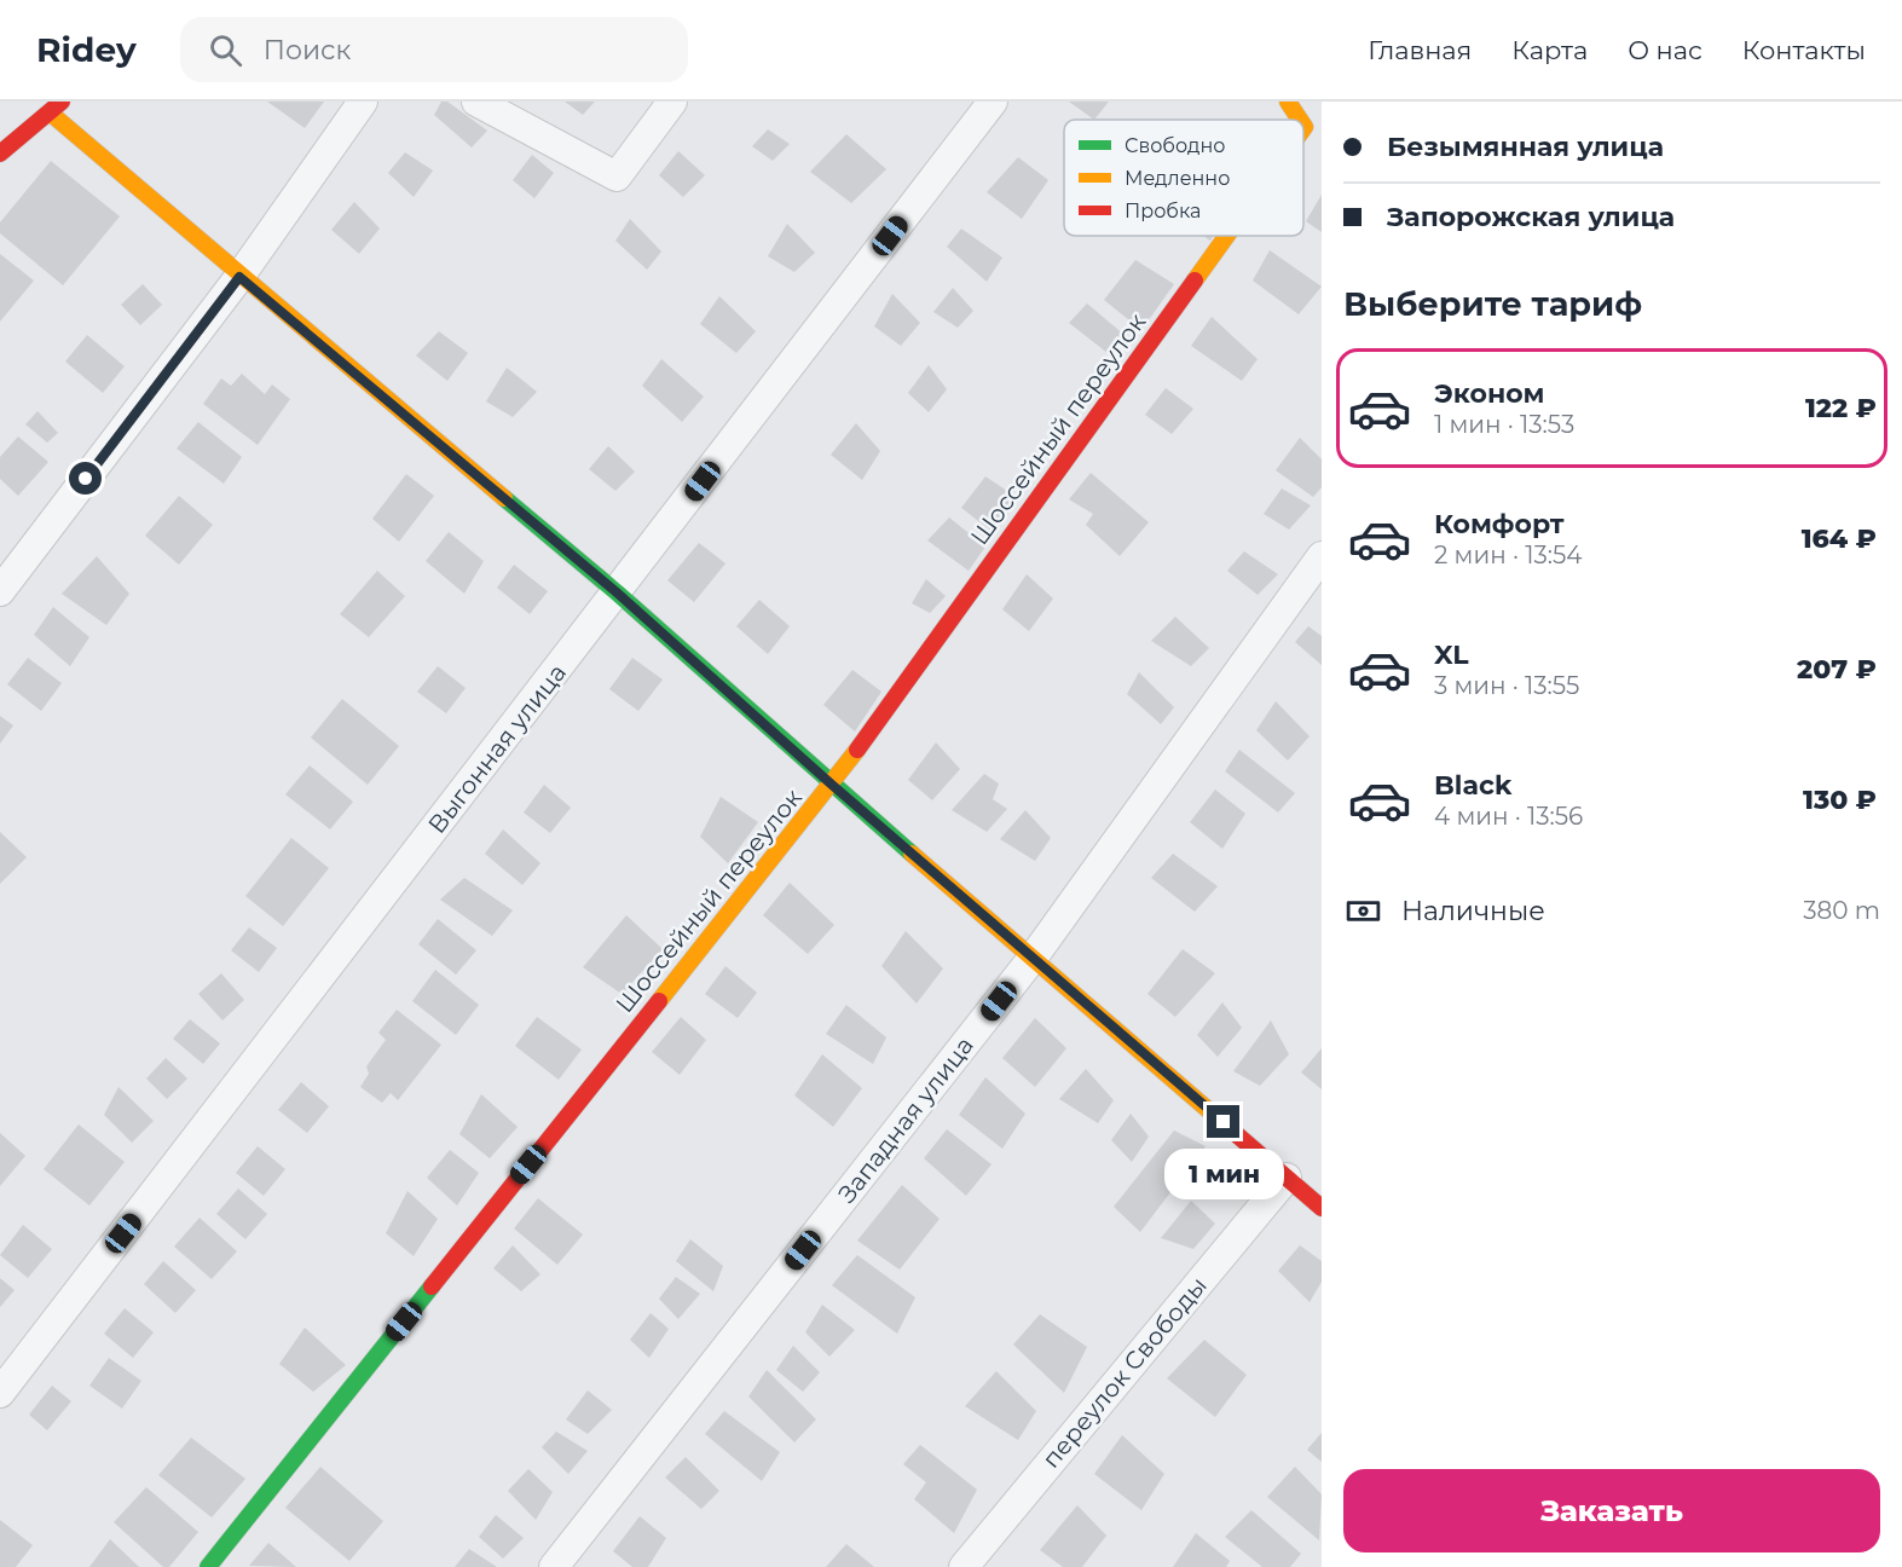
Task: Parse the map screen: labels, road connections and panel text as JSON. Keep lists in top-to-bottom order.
{
  "streets": {
    "street": [
      "Шоссейный переулок",
      "Выгонная улица",
      "Западная улица",
      "переулок Свободы"
    ]
  },
  "legend": ["Свободно", "Медленно", "Пробка"],
  "page": {
    "header": "Ridey",
    "search": "Поиск",
    "nav": [
      "Главная",
      "Карта",
      "О нас",
      "Контакты"
    ],
    "banner": ["Безымянная улица", "Запорожская улица"],
    "heading": "Выберите тариф",
    "list": [
      {
        "name": "Эконом",
        "note": "1 мин · 13:53",
        "value": "122 ₽"
      },
      {
        "name": "Комфорт",
        "note": "2 мин · 13:54",
        "value": "164 ₽"
      },
      {
        "name": "XL",
        "note": "3 мин · 13:55",
        "value": "207 ₽"
      },
      {
        "name": "Black",
        "note": "4 мин · 13:56",
        "value": "130 ₽"
      }
    ],
    "pay": ["Наличные", "380 m"],
    "bubble": "1 мин",
    "buttons": "Заказать"
  }
}
